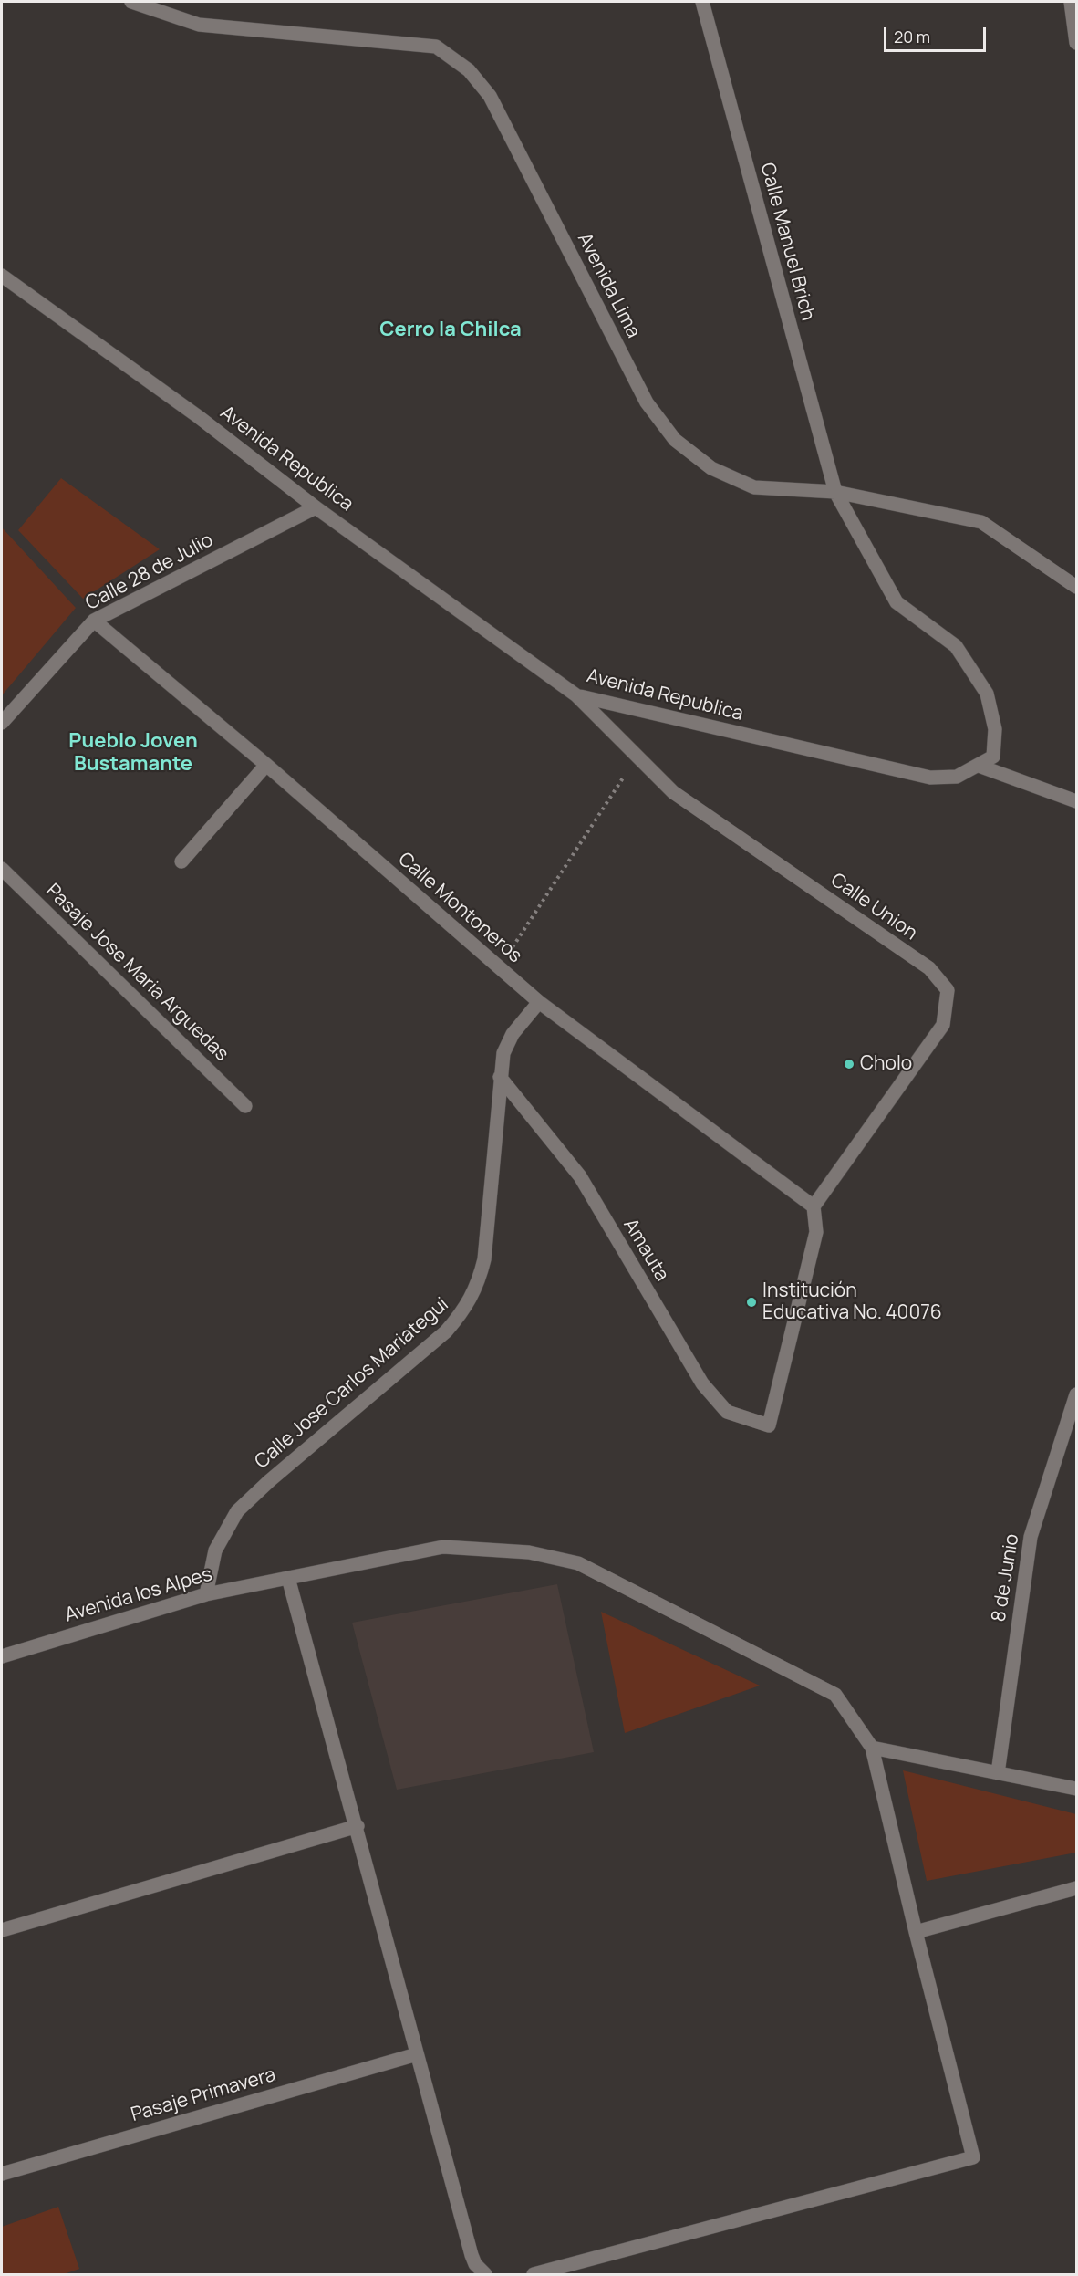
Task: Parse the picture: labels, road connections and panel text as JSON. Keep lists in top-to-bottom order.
{
  "streets": {
    "street": [
      "Calle Manuel Brich",
      "Avenida Lima",
      "Avenida Republica",
      "Calle 28 de Julio",
      "Calle Union",
      "Calle Montoneros",
      "Pasaje Jose Maria Arguedas",
      "Amauta",
      "Calle Jose Carlos Mariategui",
      "8 de Junio",
      "Avenida los Alpes",
      "Pasaje Primavera"
    ]
  },
  "crossings": [
    ["Calle Manuel Brich", "Avenida Lima"],
    ["Calle Manuel Brich", "Avenida Republica"],
    ["Avenida Lima", "Avenida Republica"],
    ["Avenida Republica", "Calle 28 de Julio"],
    ["Avenida Republica", "Calle Union"],
    ["Calle 28 de Julio", "Calle Montoneros"],
    ["Calle Union", "Calle Montoneros"],
    ["Calle Union", "Amauta"],
    ["Calle Montoneros", "Amauta"],
    ["Calle Montoneros", "Calle Jose Carlos Mariategui"],
    ["Amauta", "Calle Jose Carlos Mariategui"],
    ["Calle Jose Carlos Mariategui", "Avenida los Alpes"]
  ],
  "districts": ["Cerro la Chilca", "Pueblo Joven Bustamante"],
  "places": ["Cholo", "Institución Educativa No. 40076"],
  "scale_bar": "20 m"
}
